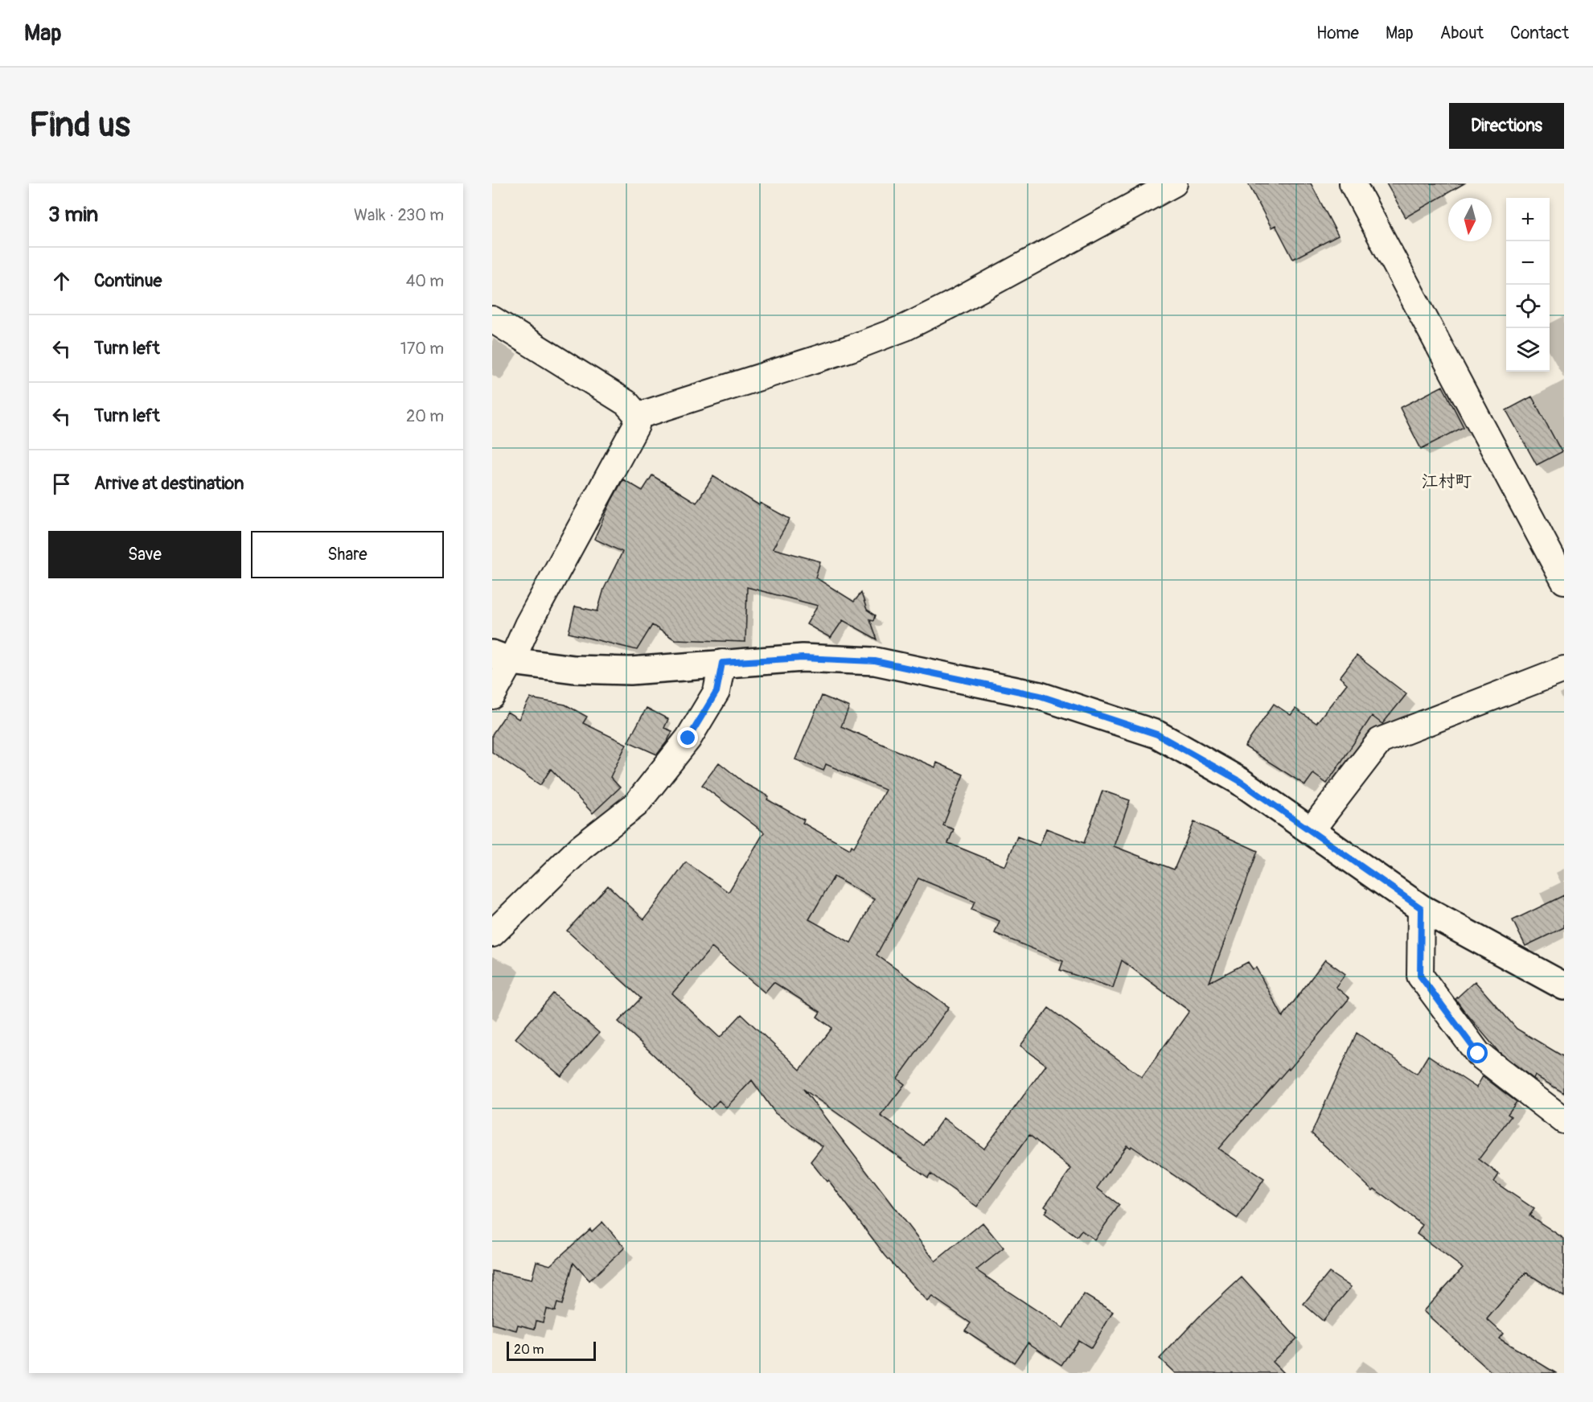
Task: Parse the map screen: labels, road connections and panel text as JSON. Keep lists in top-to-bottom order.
{
  "districts": ["江村町"],
  "scale_bar": "20 m",
  "north": "bottom",
  "page": {
    "header": "Map",
    "nav": [
      "Home",
      "Map",
      "About",
      "Contact"
    ],
    "buttons": [
      "Directions",
      ["Save", "Share"]
    ],
    "title": "Find us",
    "heading": ["3 min", "Walk · 230 m"],
    "map_buttons": ["+", "−"],
    "list": [
      ["Continue", "40 m"],
      ["Turn left", "170 m"],
      ["Turn left", "20 m"],
      "Arrive at destination"
    ],
    "scale": "20 m"
  }
}
